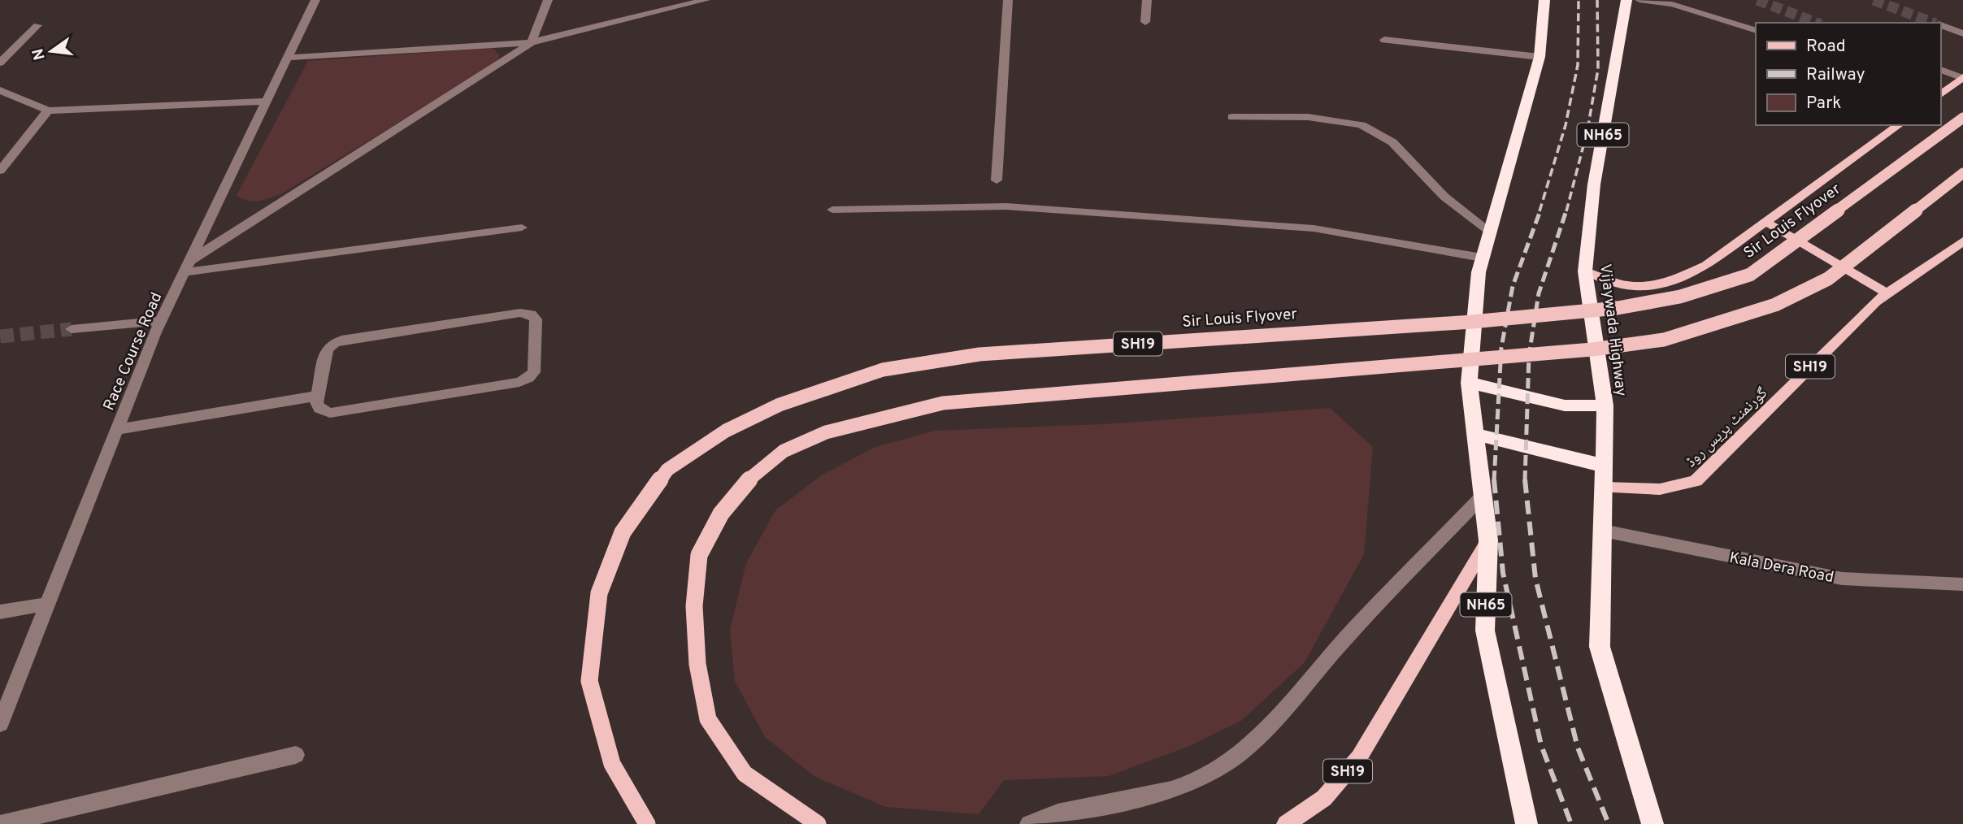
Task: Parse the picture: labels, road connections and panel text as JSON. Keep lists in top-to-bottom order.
{
  "streets": {
    "highway": ["NH65", "Vijaywada Highway"],
    "main road": ["Sir Louis Flyover", "SH19", "گورنمنٹ پریس روڈ"],
    "street": ["Race Course Road", "Kala Dera Road"]
  },
  "crossings": [
    ["NH65", "Vijaywada Highway"],
    ["NH65", "SH19"],
    ["NH65", "Kala Dera Road"],
    ["Vijaywada Highway", "گورنمنٹ پریس روڈ"],
    ["Vijaywada Highway", "Kala Dera Road"]
  ],
  "legend": ["Road", "Railway", "Park"],
  "north": "left"
}
